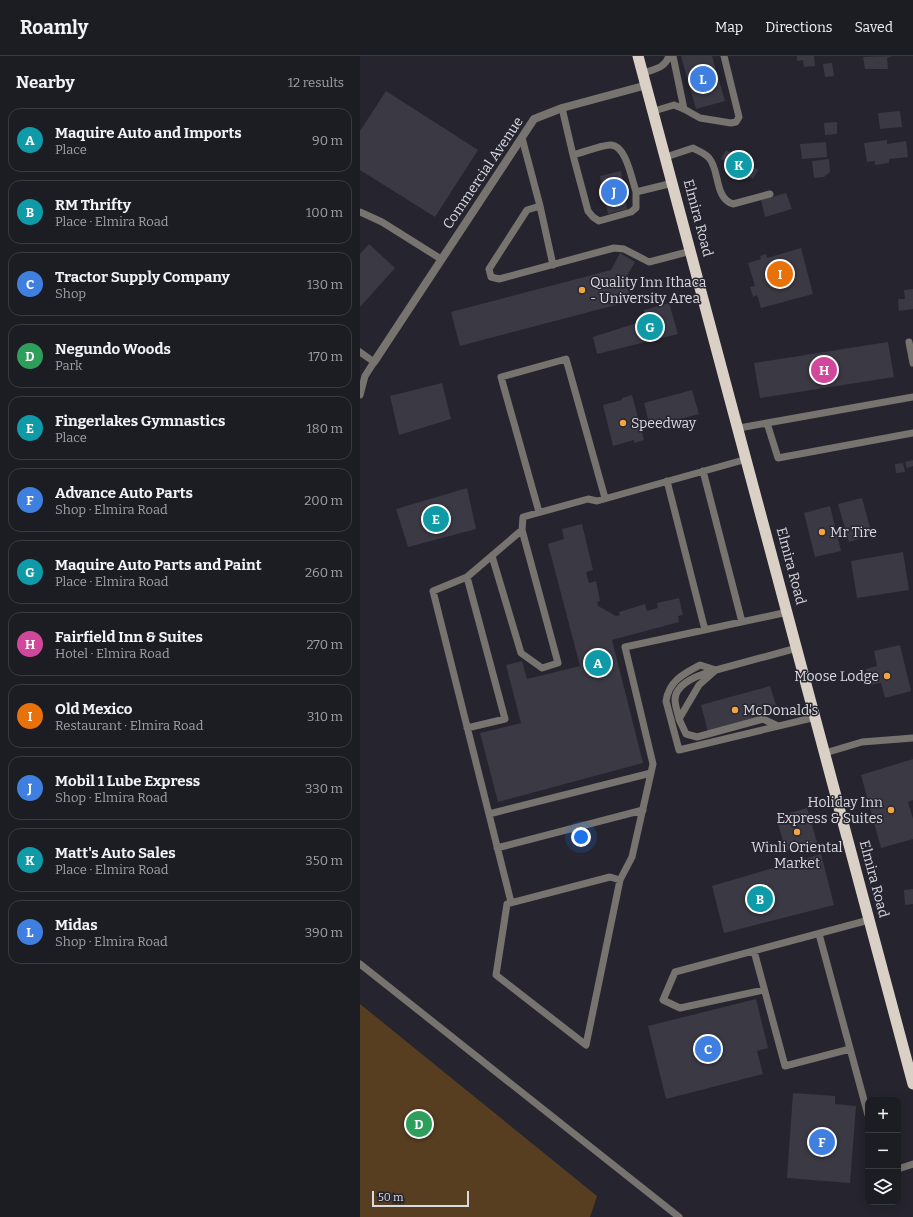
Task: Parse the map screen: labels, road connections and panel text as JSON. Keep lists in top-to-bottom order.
{
  "streets": {
    "highway": ["Elmira Road"],
    "street": ["Commercial Avenue"]
  },
  "crossings": [
    ["Commercial Avenue", "Elmira Road"]
  ],
  "places": [
    "Quality Inn Ithaca - University Area",
    "Speedway",
    "Mr Tire",
    "Moose Lodge",
    "McDonald's",
    "Holiday Inn Express & Suites",
    "Winli Oriental Market"
  ],
  "scale_bar": "50 m",
  "page": {
    "header": "Roamly",
    "nav": ["Map", "Directions", "Saved"],
    "heading": ["Nearby", "12 results"],
    "pins": [
      "L",
      "K",
      "J",
      "I",
      "G",
      "H",
      "E",
      "A",
      "B",
      "C",
      "D",
      "F"
    ],
    "list": [
      {
        "mark": "A",
        "name": "Maquire Auto and Imports",
        "note": "Place",
        "value": "90 m"
      },
      {
        "mark": "B",
        "name": "RM Thrifty",
        "note": "Place · Elmira Road",
        "value": "100 m"
      },
      {
        "mark": "C",
        "name": "Tractor Supply Company",
        "note": "Shop",
        "value": "130 m"
      },
      {
        "mark": "D",
        "name": "Negundo Woods",
        "note": "Park",
        "value": "170 m"
      },
      {
        "mark": "E",
        "name": "Fingerlakes Gymnastics",
        "note": "Place",
        "value": "180 m"
      },
      {
        "mark": "F",
        "name": "Advance Auto Parts",
        "note": "Shop · Elmira Road",
        "value": "200 m"
      },
      {
        "mark": "G",
        "name": "Maquire Auto Parts and Paint",
        "note": "Place · Elmira Road",
        "value": "260 m"
      },
      {
        "mark": "H",
        "name": "Fairfield Inn & Suites",
        "note": "Hotel · Elmira Road",
        "value": "270 m"
      },
      {
        "mark": "I",
        "name": "Old Mexico",
        "note": "Restaurant · Elmira Road",
        "value": "310 m"
      },
      {
        "mark": "J",
        "name": "Mobil 1 Lube Express",
        "note": "Shop · Elmira Road",
        "value": "330 m"
      },
      {
        "mark": "K",
        "name": "Matt's Auto Sales",
        "note": "Place · Elmira Road",
        "value": "350 m"
      },
      {
        "mark": "L",
        "name": "Midas",
        "note": "Shop · Elmira Road",
        "value": "390 m"
      }
    ],
    "map_buttons": ["+", "−"],
    "scale": "50 m"
  }
}
